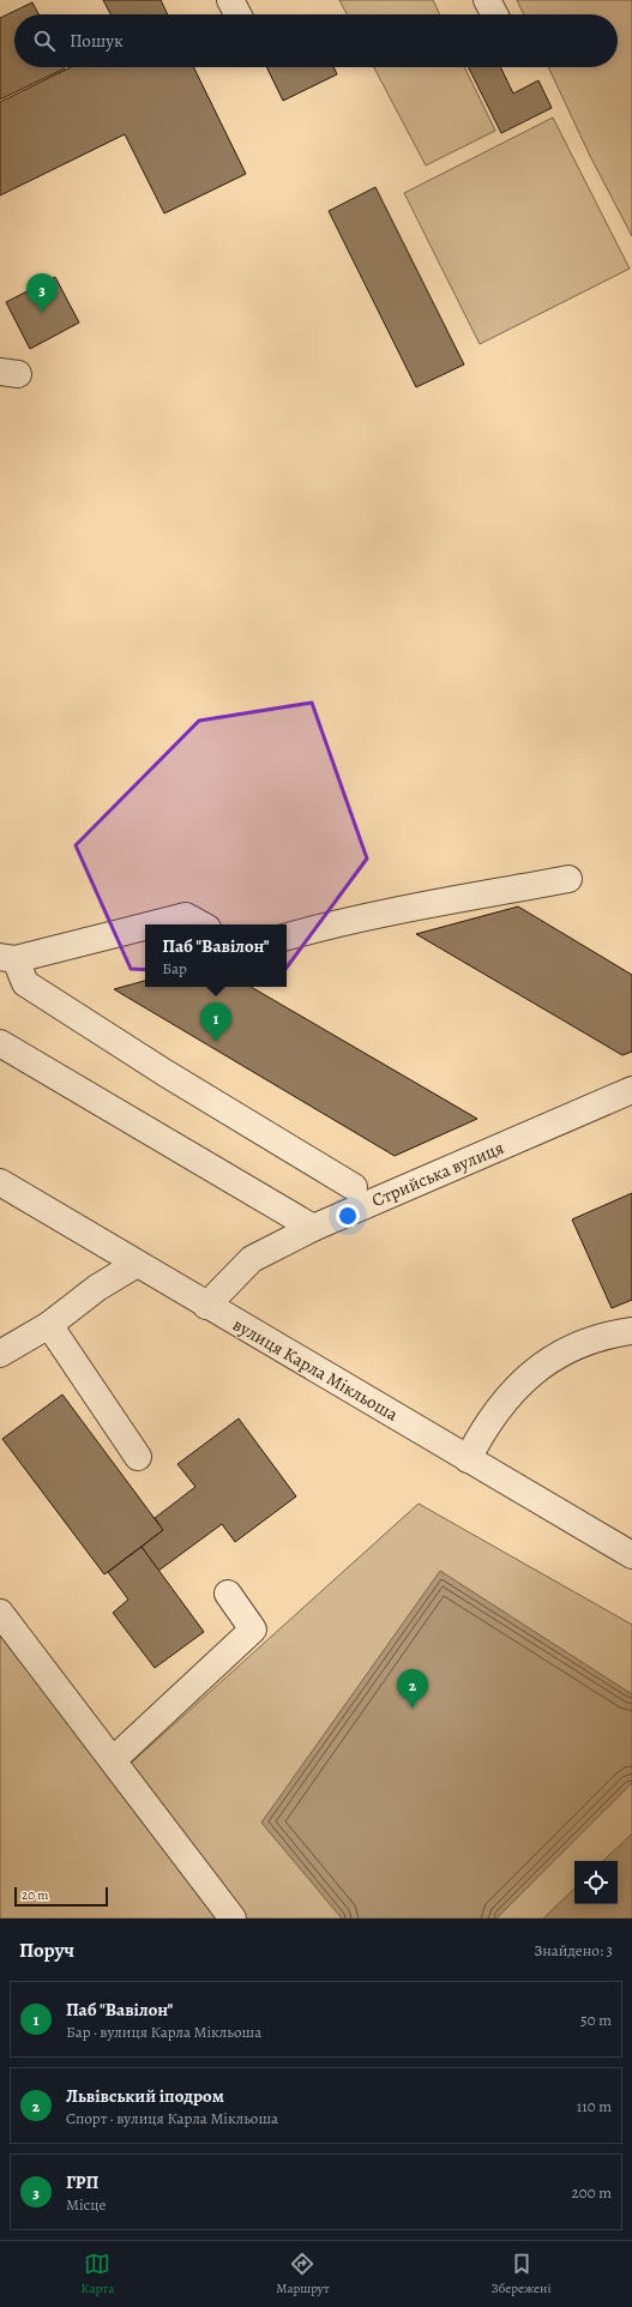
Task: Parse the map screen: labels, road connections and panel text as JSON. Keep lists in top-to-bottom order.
{
  "streets": {
    "street": ["Стрийська вулиця", "вулиця Карла Мікльоша"]
  },
  "crossings": [
    ["Стрийська вулиця", "вулиця Карла Мікльоша"]
  ],
  "scale_bar": "20 m",
  "page": {
    "search": "Пошук",
    "pins": ["3", "1", "2"],
    "popup": ["Паб \"Вавілон\"", "Бар"],
    "scale": "20 m",
    "heading": ["Поруч", "Знайдено: 3"],
    "list": [
      {
        "mark": "1",
        "name": "Паб \"Вавілон\"",
        "note": "Бар · вулиця Карла Мікльоша",
        "value": "50 m"
      },
      {
        "mark": "2",
        "name": "Львівський іподром",
        "note": "Спорт · вулиця Карла Мікльоша",
        "value": "110 m"
      },
      {
        "mark": "3",
        "name": "ГРП",
        "note": "Місце",
        "value": "200 m"
      }
    ],
    "nav": ["Карта", "Маршрут", "Збережені"]
  }
}
